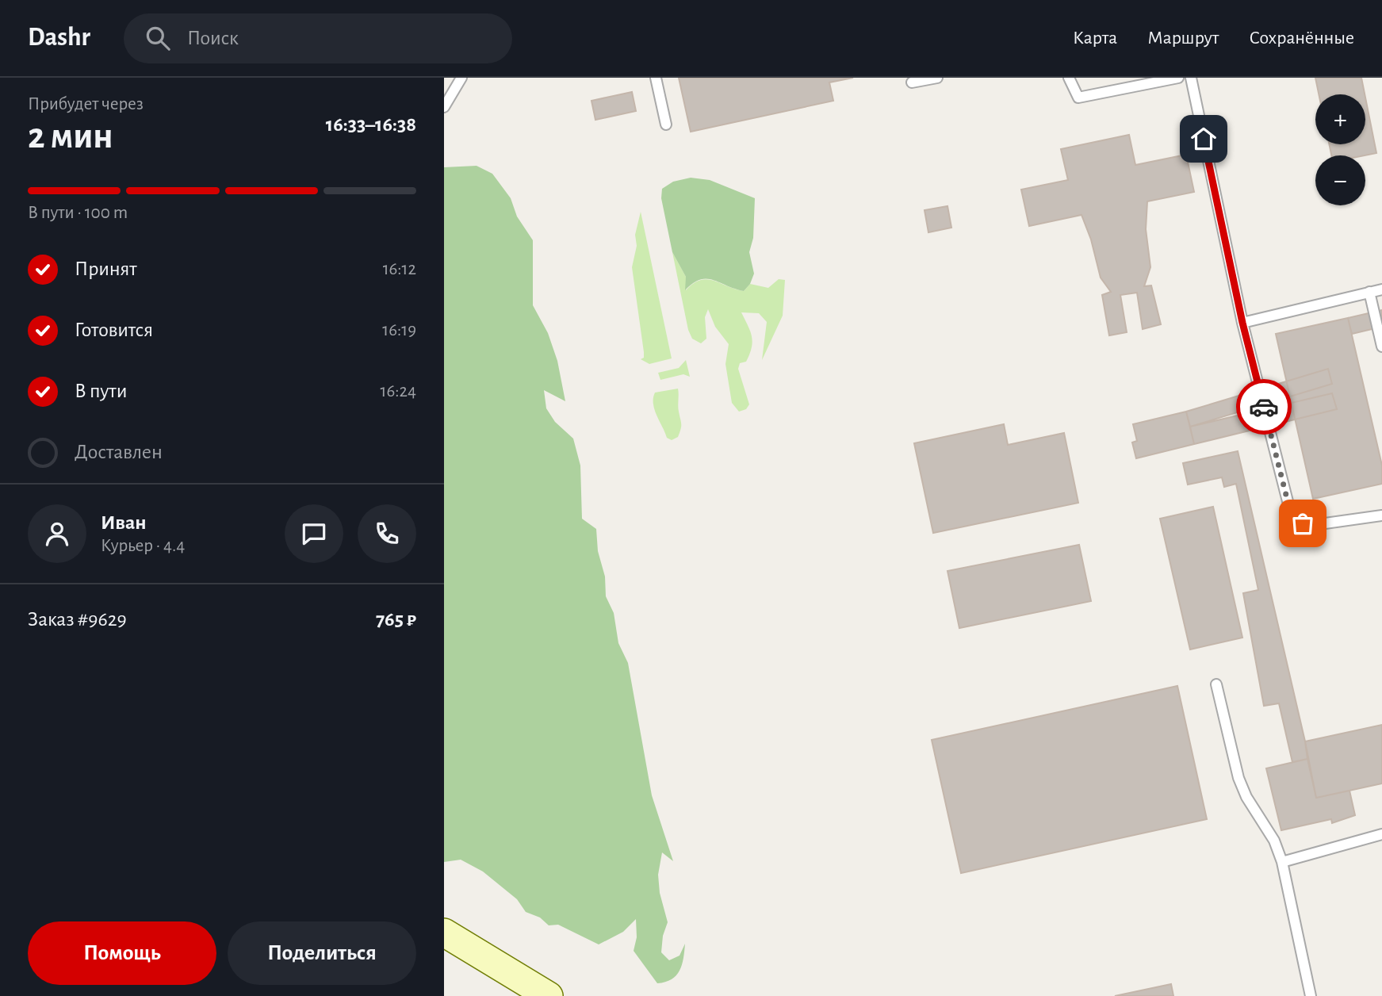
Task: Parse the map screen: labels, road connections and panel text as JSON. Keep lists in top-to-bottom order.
{
  "page": {
    "header": "Dashr",
    "search": "Поиск",
    "nav": ["Карта", "Маршрут", "Сохранённые"],
    "heading": ["2 мин", "Прибудет через", "16:33–16:38"],
    "panel": [
      "Иван",
      "Курьер · 4.4",
      "Заказ #9629",
      "765 ₽"
    ],
    "map_buttons": ["+", "−"],
    "bar": "В пути · 100 m",
    "list": [
      ["Принят", "16:12"],
      ["Готовится", "16:19"],
      ["В пути", "16:24"],
      "Доставлен"
    ],
    "buttons": ["Помощь", "Поделиться"]
  }
}
